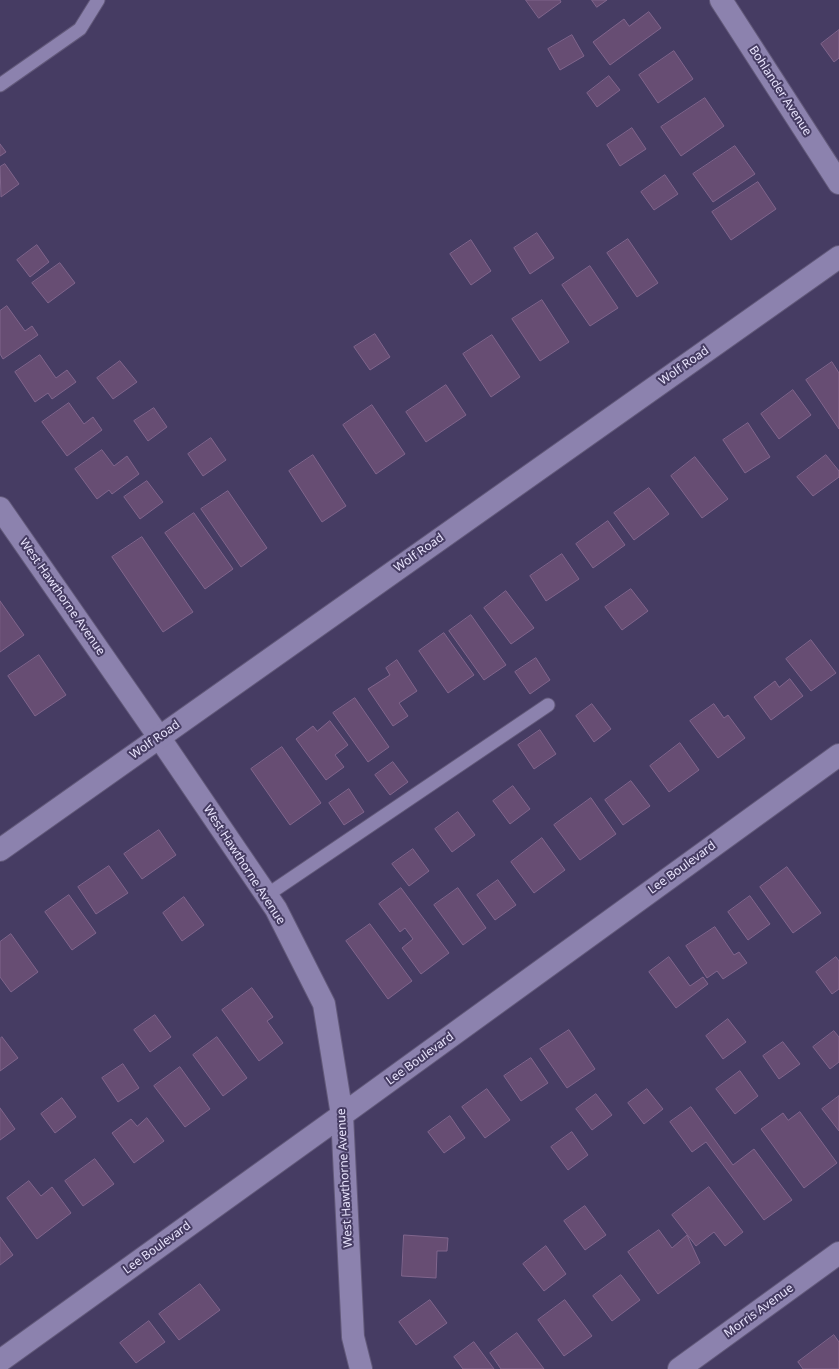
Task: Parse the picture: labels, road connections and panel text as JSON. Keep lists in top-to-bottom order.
{
  "streets": {
    "street": [
      "Bohlander Avenue",
      "Wolf Road",
      "West Hawthorne Avenue",
      "Lee Boulevard",
      "Morris Avenue"
    ]
  },
  "crossings": [
    ["Wolf Road", "West Hawthorne Avenue"],
    ["West Hawthorne Avenue", "Lee Boulevard"]
  ]
}
